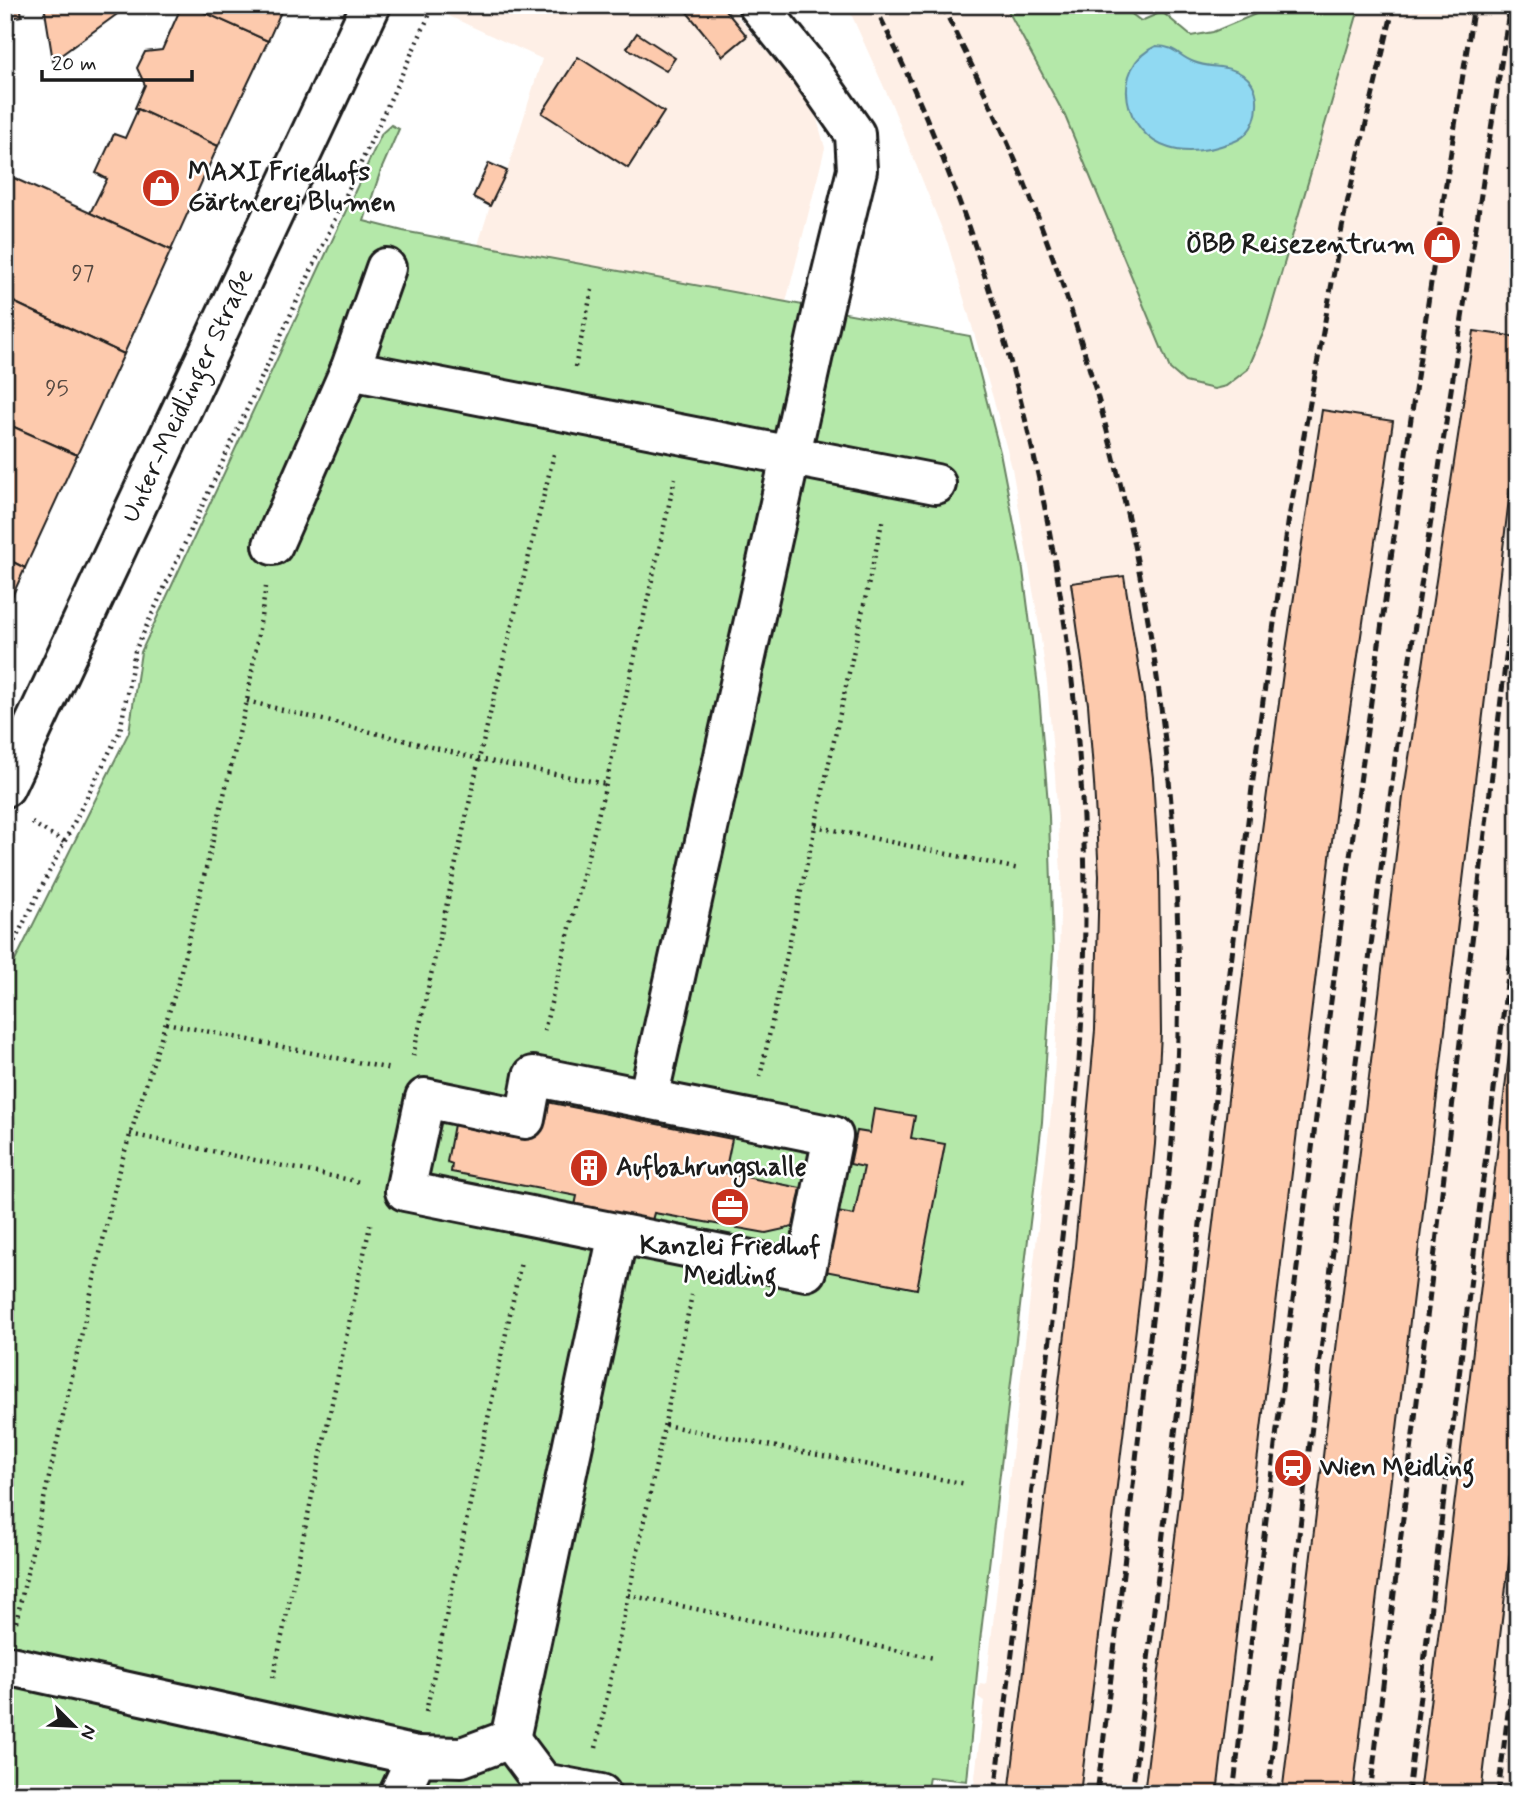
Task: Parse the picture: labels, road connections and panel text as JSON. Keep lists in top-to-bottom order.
{
  "streets": {
    "street": ["Unter-Meidlinger Straße"]
  },
  "places": {
    "shop": ["MAXI Friedhofs Gärtnerei Blumen", "ÖBB Reisezentrum"],
    "building": ["Aufbahrungshalle"],
    "office": ["Kanzlei Friedhof Meidling"],
    "station": ["Wien Meidling"]
  },
  "house_numbers": ["97", "95"],
  "scale_bar": "20 m",
  "north": "bottom right"
}
